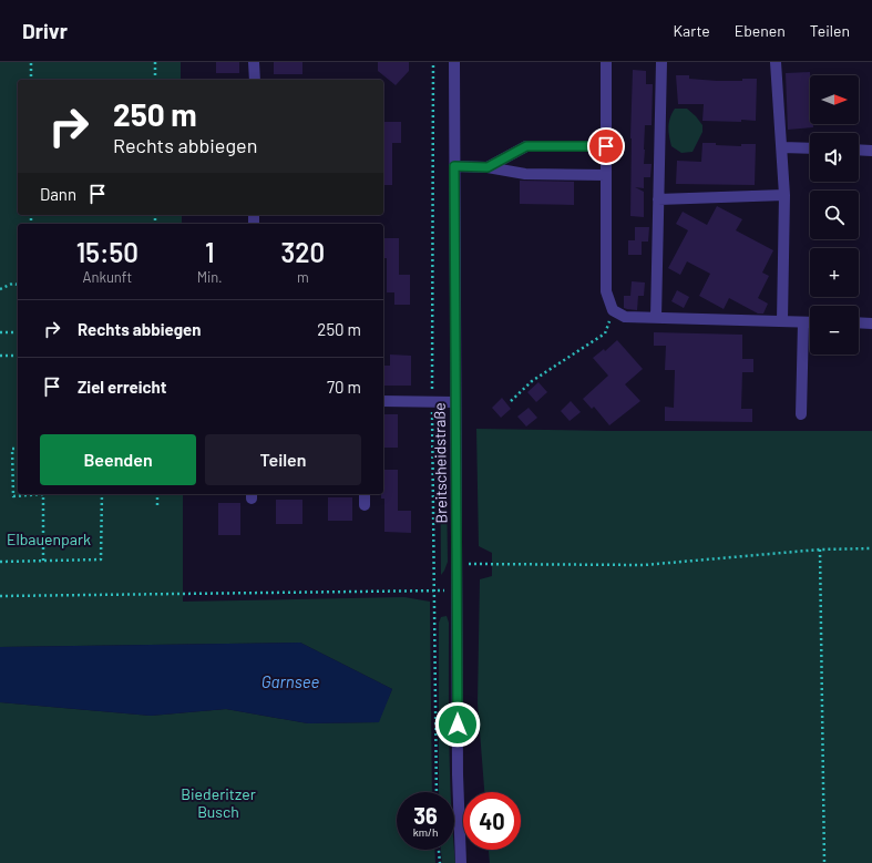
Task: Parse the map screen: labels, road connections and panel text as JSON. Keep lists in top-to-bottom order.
{
  "streets": {
    "street": ["Breitscheidstraße"]
  },
  "water": ["Garnsee"],
  "parks": ["Elbauenpark", "Biederitzer Busch"],
  "north": "right",
  "page": {
    "header": "Drivr",
    "nav": ["Karte", "Ebenen", "Teilen"],
    "map_buttons": ["+", "−"],
    "turn": ["250 m", "Rechts abbiegen"],
    "then": "Dann",
    "eta": [
      "15:50",
      "Ankunft",
      "1",
      "Min.",
      "320",
      "m"
    ],
    "list": [
      {
        "name": "Rechts abbiegen",
        "value": "250 m"
      },
      {
        "name": "Ziel erreicht",
        "value": "70 m"
      }
    ],
    "buttons": ["Beenden", "Teilen"],
    "speed": "36 km/h",
    "limit": "40"
  }
}
